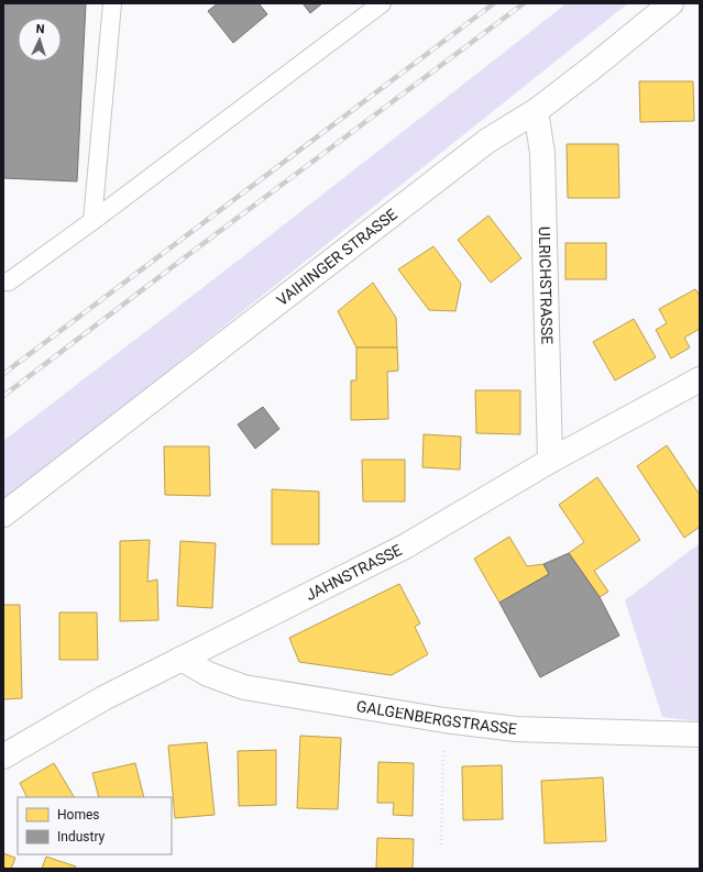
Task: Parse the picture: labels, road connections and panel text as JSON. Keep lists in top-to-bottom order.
{
  "streets": {
    "street": [
      "VAIHINGER STRASSE",
      "ULRICHSTRASSE",
      "JAHNSTRASSE",
      "GALGENBERGSTRASSE"
    ]
  },
  "crossings": [
    ["VAIHINGER STRASSE", "ULRICHSTRASSE"],
    ["ULRICHSTRASSE", "JAHNSTRASSE"],
    ["JAHNSTRASSE", "GALGENBERGSTRASSE"]
  ],
  "legend": ["Homes", "Industry"],
  "north": "top"
}
